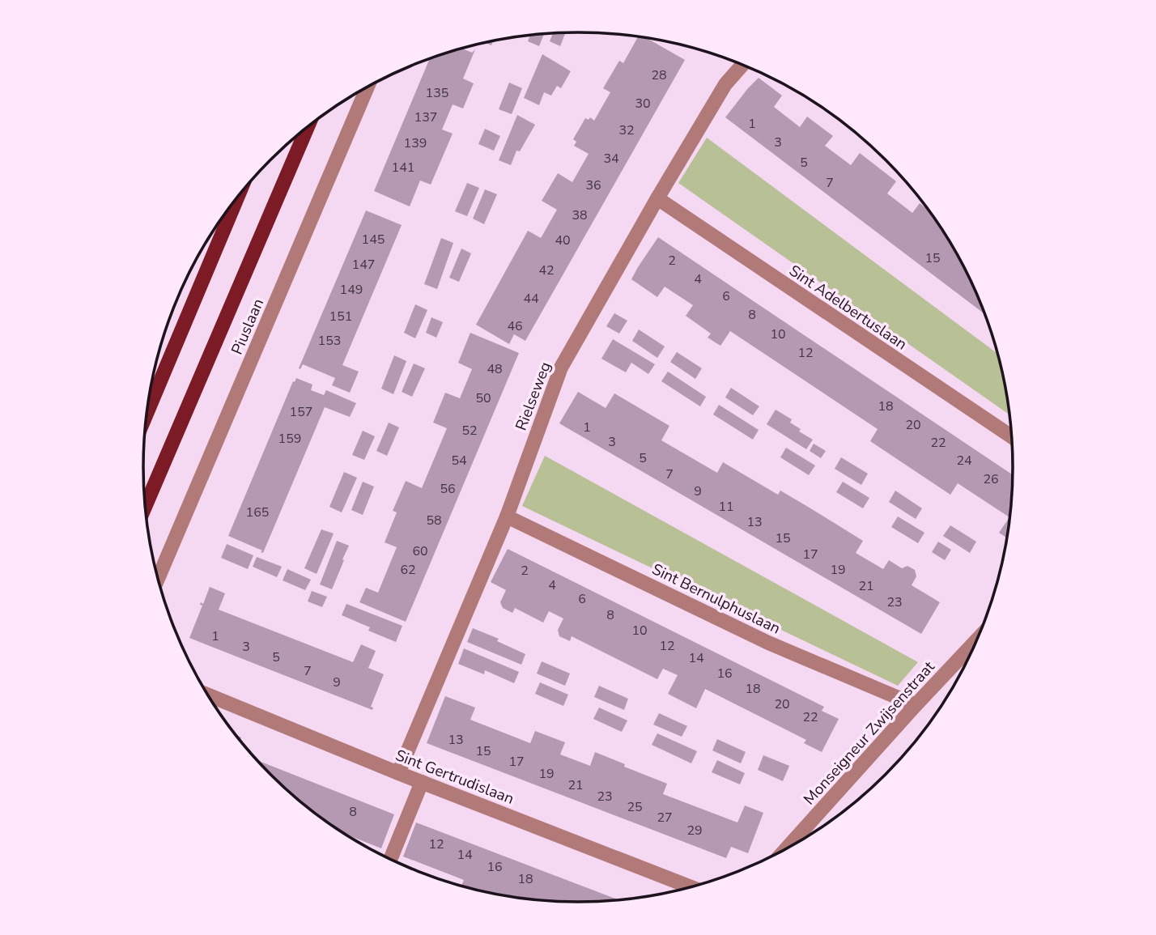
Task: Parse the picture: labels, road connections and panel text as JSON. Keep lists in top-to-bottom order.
{
  "streets": {
    "main road": ["Piuslaan"],
    "street": [
      "Sint Adelbertuslaan",
      "Rielseweg",
      "Sint Bernulphuslaan",
      "Monseigneur Zwijsenstraat",
      "Sint Gertrudislaan"
    ]
  },
  "crossings": [
    ["Sint Adelbertuslaan", "Rielseweg"],
    ["Rielseweg", "Sint Bernulphuslaan"],
    ["Rielseweg", "Sint Gertrudislaan"],
    ["Sint Bernulphuslaan", "Monseigneur Zwijsenstraat"]
  ],
  "house_numbers": [
    "28",
    "135",
    "30",
    "137",
    "1",
    "32",
    "3",
    "139",
    "34",
    "5",
    "141",
    "7",
    "36",
    "38",
    "145",
    "40",
    "15",
    "2",
    "147",
    "42",
    "4",
    "149",
    "6",
    "44",
    "8",
    "151",
    "46",
    "10",
    "153",
    "12",
    "48",
    "50",
    "18",
    "157",
    "20",
    "1",
    "52",
    "159",
    "3",
    "22",
    "5",
    "54",
    "24",
    "7",
    "26",
    "56",
    "9",
    "11",
    "165",
    "58",
    "13",
    "15",
    "60",
    "17",
    "62",
    "19",
    "2",
    "4",
    "21",
    "6",
    "23",
    "8",
    "10",
    "1",
    "12",
    "3",
    "5",
    "14",
    "7",
    "16",
    "9",
    "18",
    "20",
    "22",
    "13",
    "15",
    "17",
    "19",
    "21",
    "23",
    "25",
    "8",
    "27",
    "29",
    "12",
    "14",
    "16",
    "18"
  ]
}
